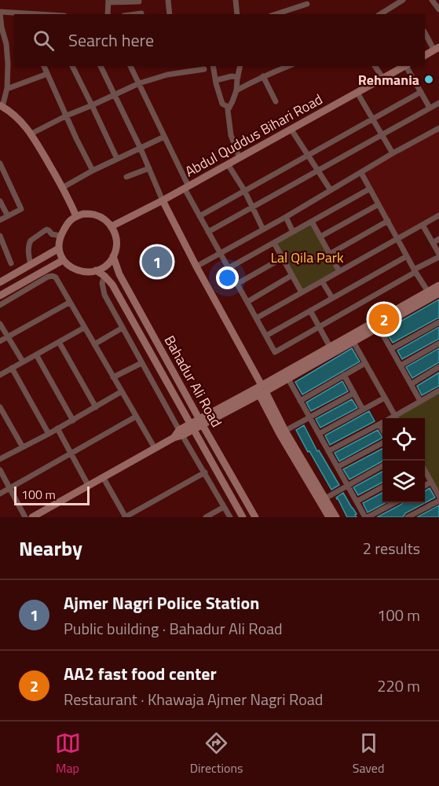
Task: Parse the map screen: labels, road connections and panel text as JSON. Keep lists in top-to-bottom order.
{
  "streets": {
    "street": ["Abdul Quddus Bihari Road", "Bahadur Ali Road"]
  },
  "crossings": [
    ["Abdul Quddus Bihari Road", "Bahadur Ali Road"]
  ],
  "parks": ["Lal Qila Park"],
  "places": ["Rehmania"],
  "scale_bar": "100 m",
  "page": {
    "search": "Search here",
    "pins": ["1", "2"],
    "scale": "100 m",
    "heading": ["Nearby", "2 results"],
    "list": [
      {
        "mark": "1",
        "name": "Ajmer Nagri Police Station",
        "note": "Public building · Bahadur Ali Road",
        "value": "100 m"
      },
      {
        "mark": "2",
        "name": "AA2 fast food center",
        "note": "Restaurant · Khawaja Ajmer Nagri Road",
        "value": "220 m"
      }
    ],
    "nav": ["Map", "Directions", "Saved"]
  }
}
